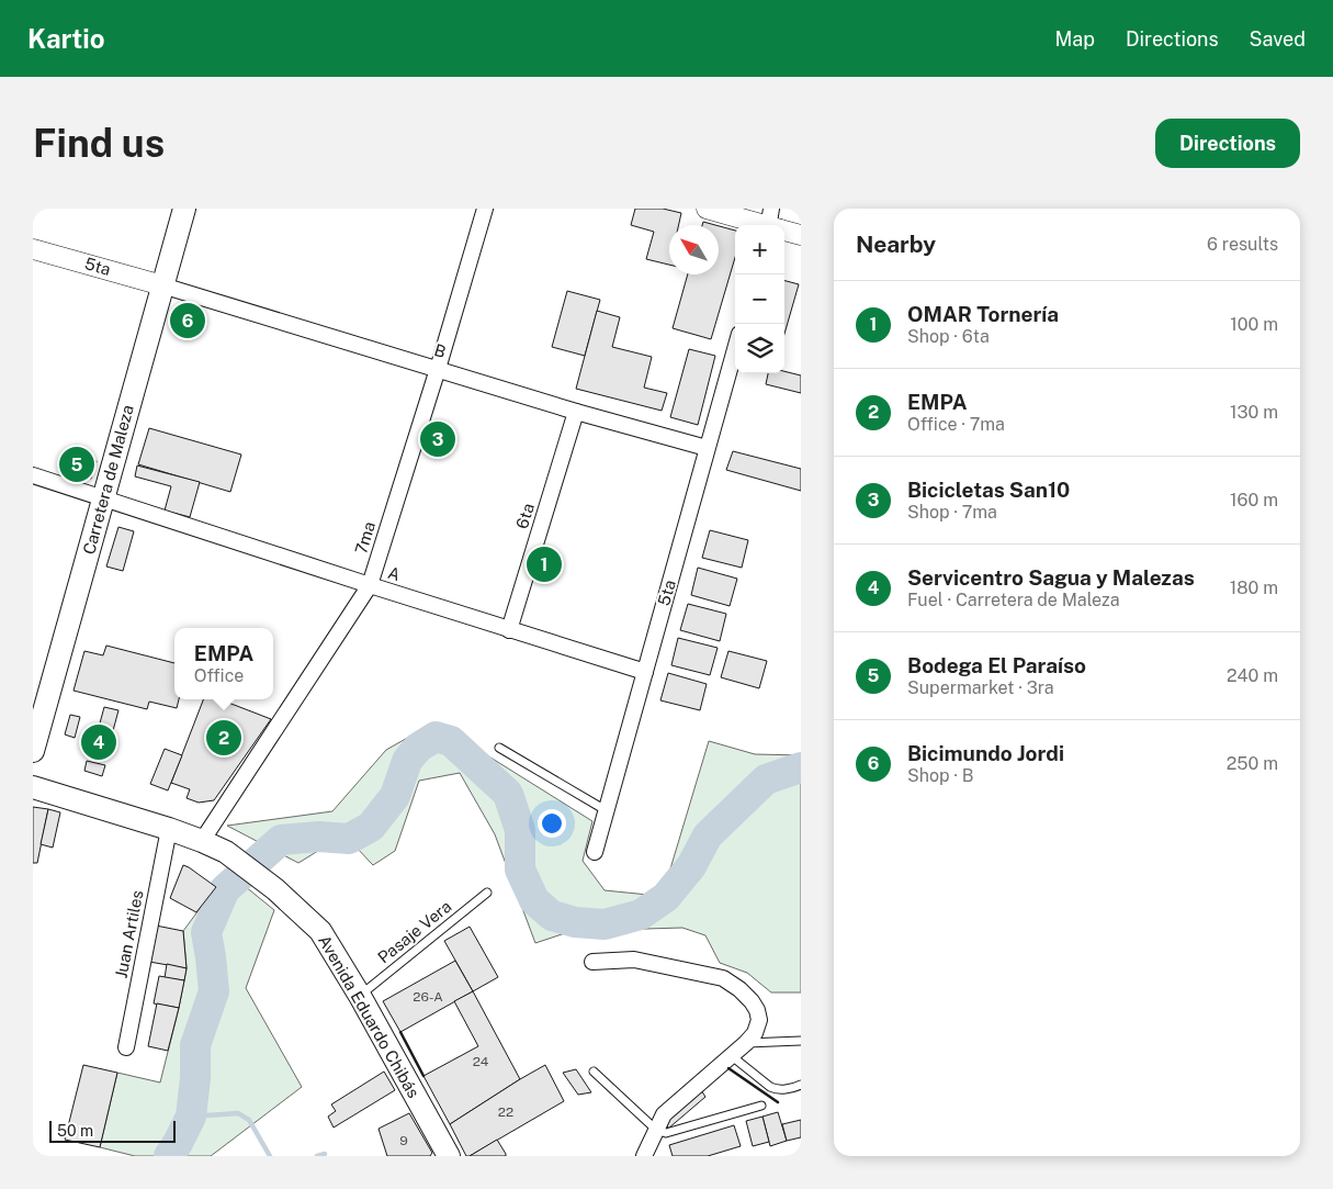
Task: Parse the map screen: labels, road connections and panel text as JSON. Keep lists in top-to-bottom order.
{
  "streets": {
    "main road": ["Carretera de Maleza", "Avenida Eduardo Chibás"],
    "street": [
      "5ta",
      "B",
      "6ta",
      "7ma",
      "A",
      "Juan Artiles"
    ],
    "lane": ["Pasaje Vera"]
  },
  "crossings": [
    ["5ta", "B"],
    ["5ta", "Carretera de Maleza"],
    ["5ta", "A"],
    ["B", "Carretera de Maleza"],
    ["B", "6ta"],
    ["B", "7ma"],
    ["Carretera de Maleza", "A"],
    ["6ta", "A"],
    ["7ma", "A"],
    ["7ma", "Avenida Eduardo Chibás"],
    ["Pasaje Vera", "Avenida Eduardo Chibás"],
    ["Juan Artiles", "Avenida Eduardo Chibás"]
  ],
  "house_numbers": [
    "26-A",
    "24",
    "22",
    "9"
  ],
  "scale_bar": "50 m",
  "north": "top left",
  "page": {
    "header": "Kartio",
    "nav": ["Map", "Directions", "Saved"],
    "buttons": "Directions",
    "title": "Find us",
    "heading": ["Nearby", "6 results"],
    "map_buttons": ["+", "−"],
    "list": [
      {
        "mark": "1",
        "name": "OMAR Tornería",
        "note": "Shop · 6ta",
        "value": "100 m"
      },
      {
        "mark": "2",
        "name": "EMPA",
        "note": "Office · 7ma",
        "value": "130 m"
      },
      {
        "mark": "3",
        "name": "Bicicletas San10",
        "note": "Shop · 7ma",
        "value": "160 m"
      },
      {
        "mark": "4",
        "name": "Servicentro Sagua y Malezas",
        "note": "Fuel · Carretera de Maleza",
        "value": "180 m"
      },
      {
        "mark": "5",
        "name": "Bodega El Paraíso",
        "note": "Supermarket · 3ra",
        "value": "240 m"
      },
      {
        "mark": "6",
        "name": "Bicimundo Jordi",
        "note": "Shop · B",
        "value": "250 m"
      }
    ],
    "pins": [
      "6",
      "3",
      "5",
      "1",
      "2",
      "4"
    ],
    "popup": ["EMPA", "Office"],
    "scale": "50 m"
  }
}
